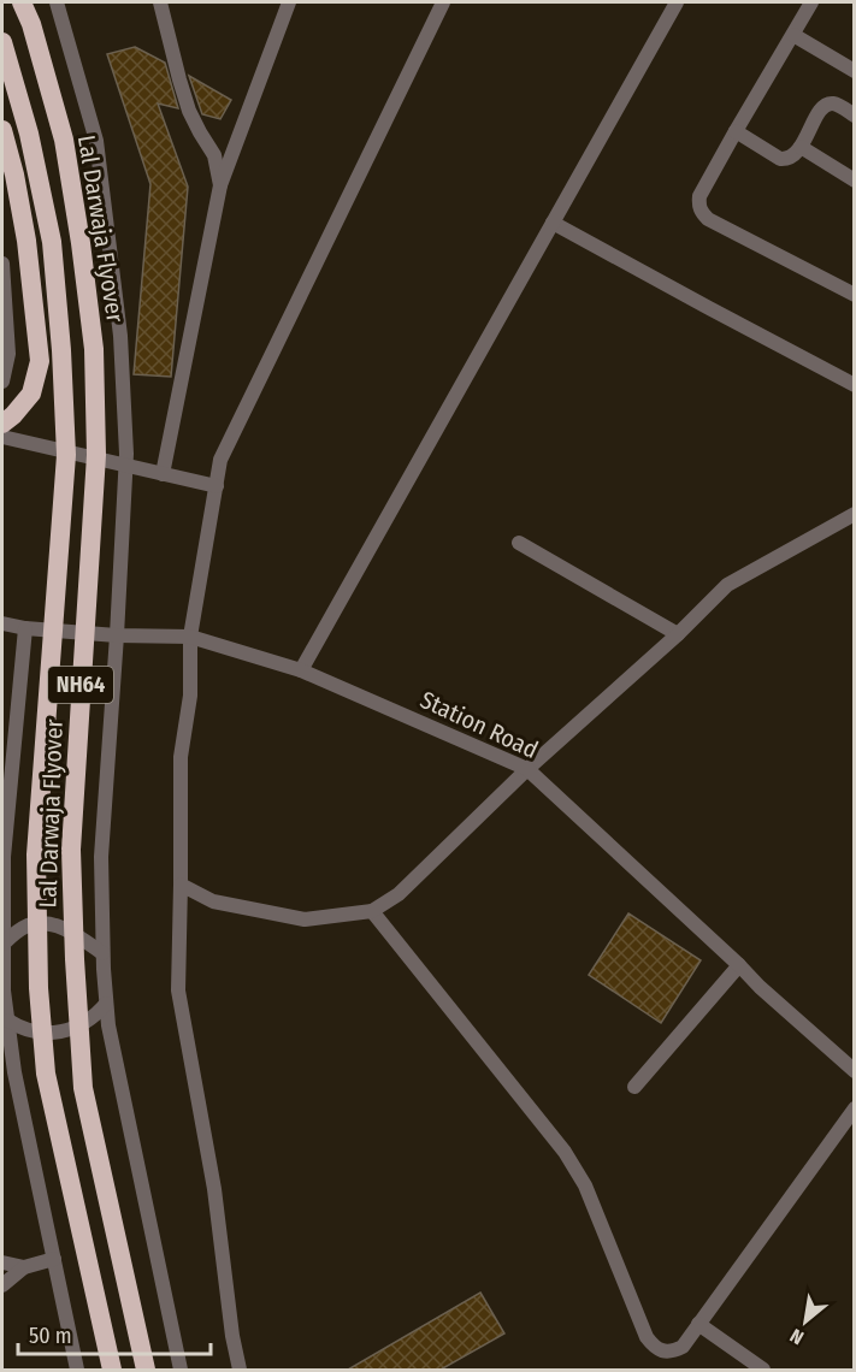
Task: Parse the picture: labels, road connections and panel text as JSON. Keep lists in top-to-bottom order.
{
  "streets": {
    "highway": ["Lal Darwaja Flyover", "NH64"],
    "street": ["Station Road"]
  },
  "scale_bar": "50 m",
  "north": "bottom left"
}
